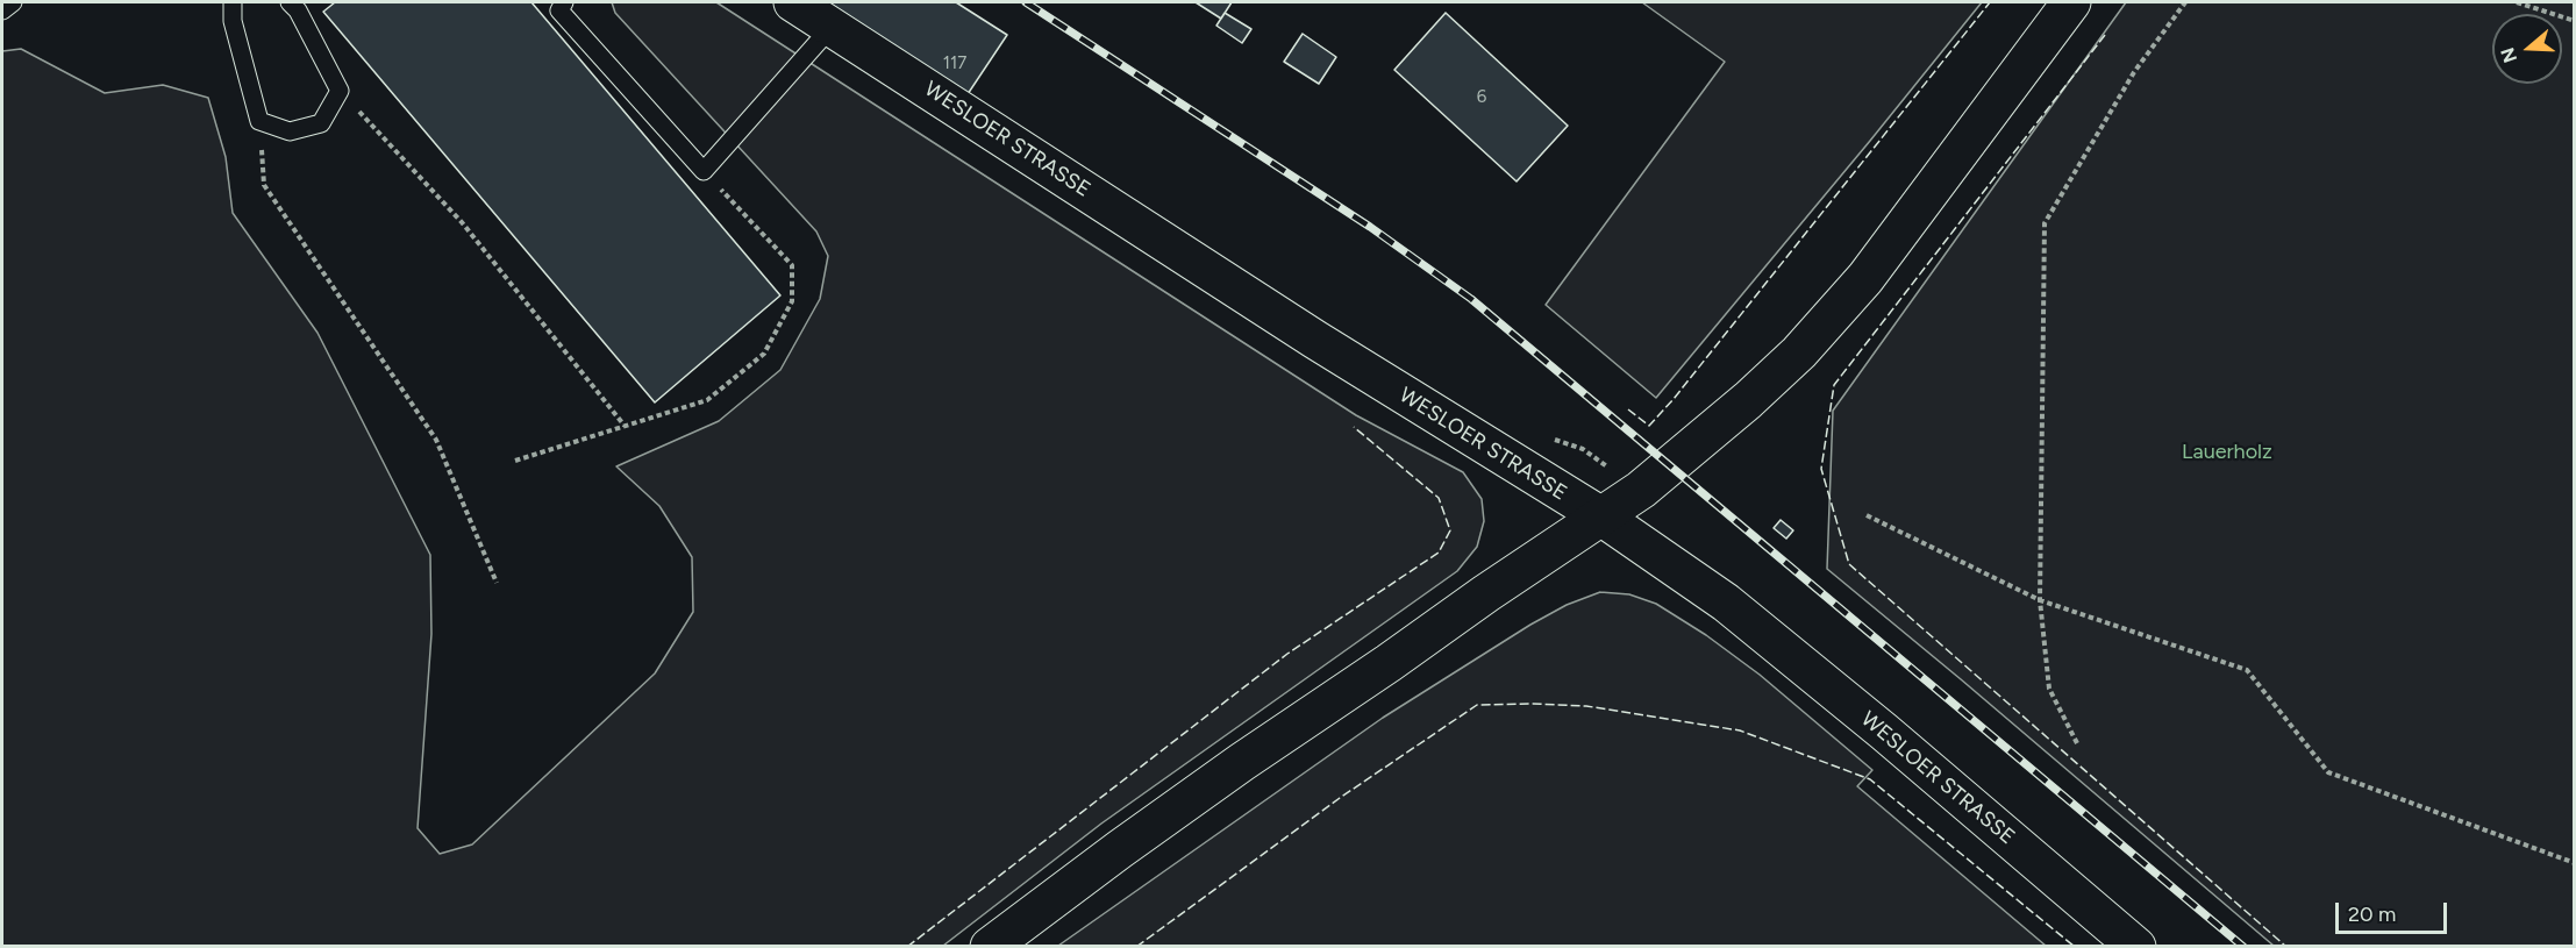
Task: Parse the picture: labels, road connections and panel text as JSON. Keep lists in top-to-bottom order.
{
  "streets": {
    "main road": ["WESLOER STRASSE"]
  },
  "parks": ["Lauerholz"],
  "house_numbers": ["117", "6"],
  "scale_bar": "20 m",
  "north": "left"
}
